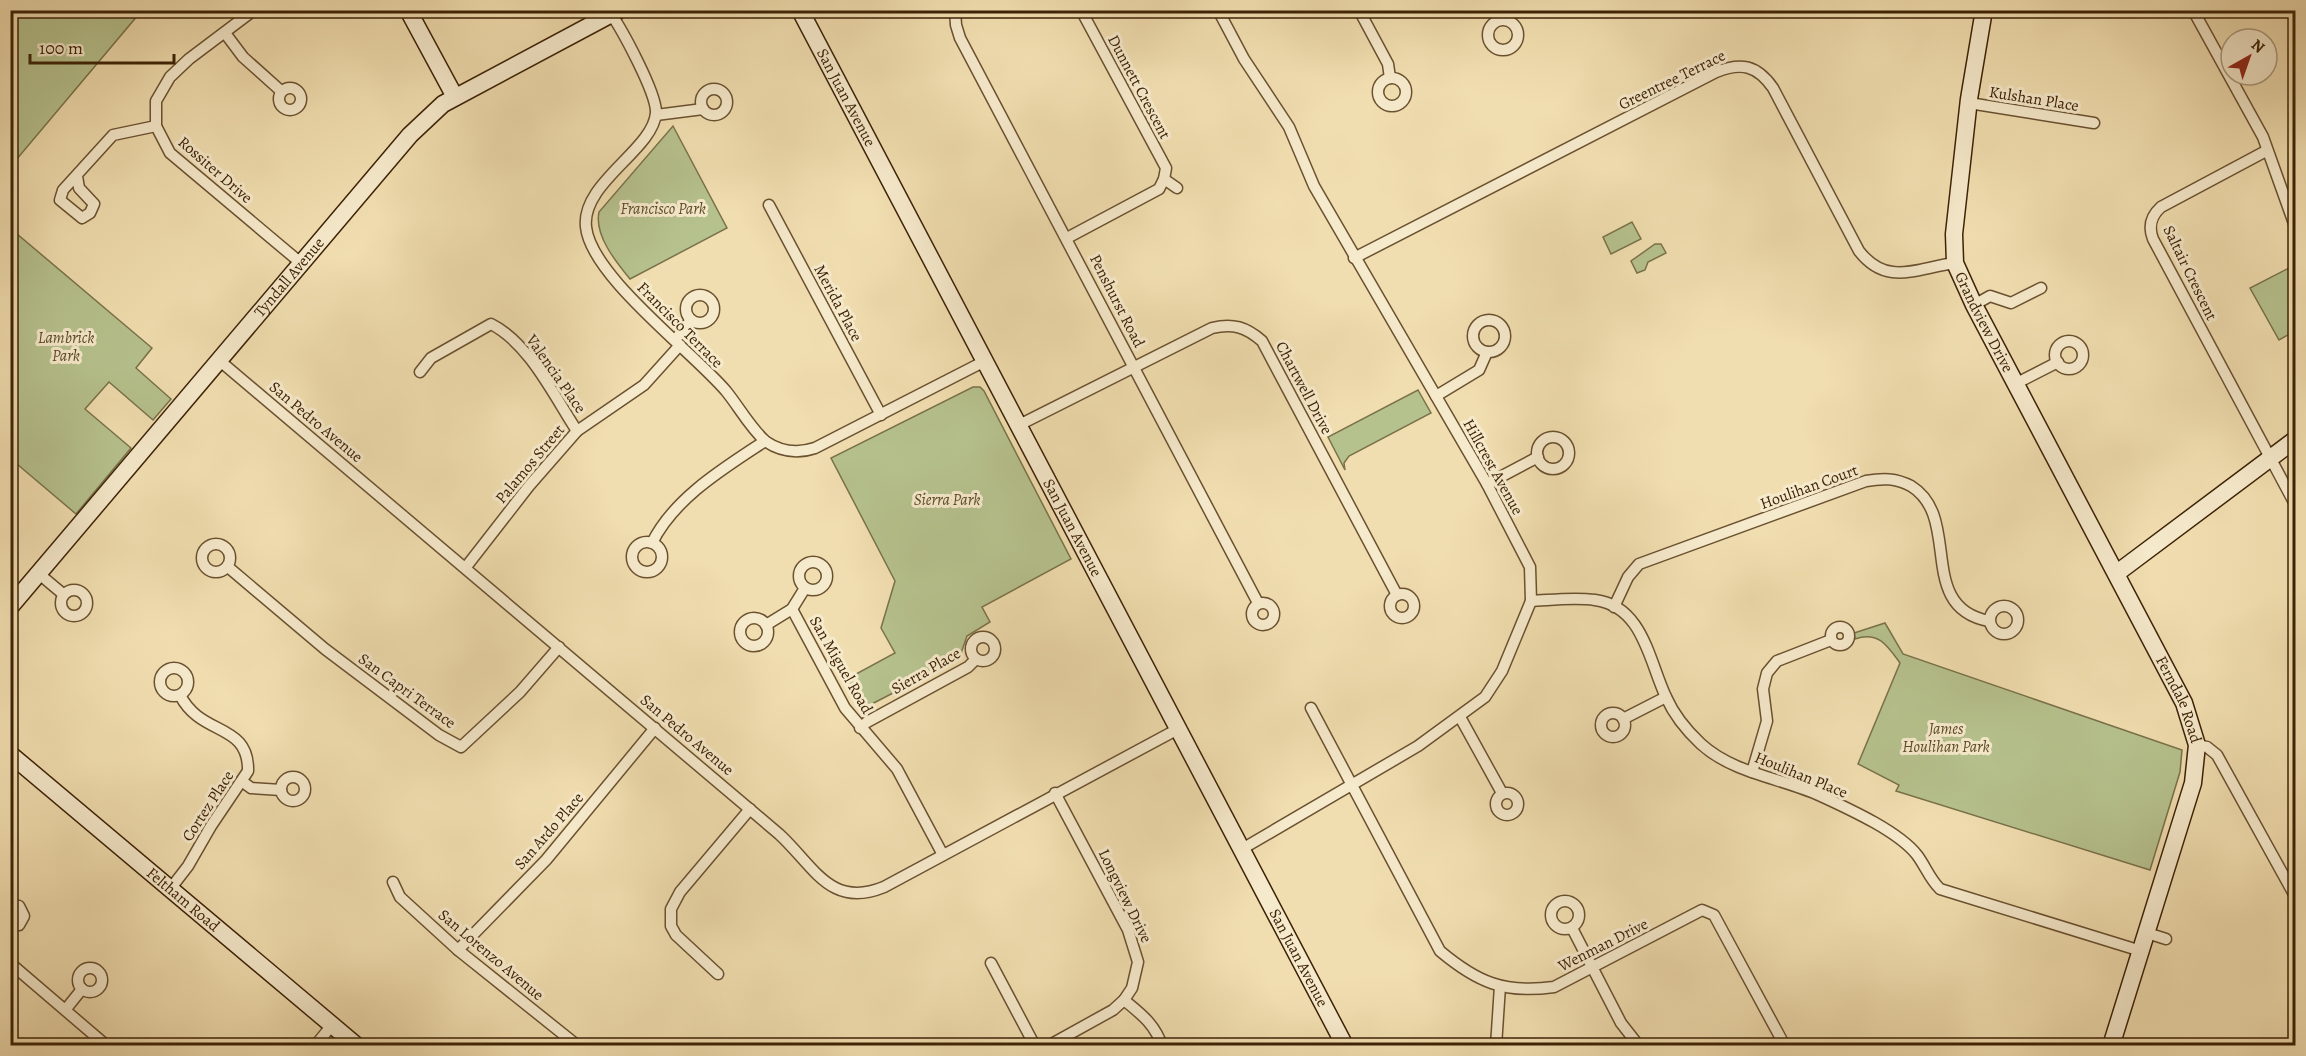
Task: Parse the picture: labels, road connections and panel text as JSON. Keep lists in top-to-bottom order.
{
  "streets": {
    "street": [
      "Greentree Terrace",
      "Dunnett Crescent",
      "San Juan Avenue",
      "Kulshan Place",
      "Rossiter Drive",
      "Saltair Crescent",
      "Tyndall Avenue",
      "Penshurst Road",
      "Merida Place",
      "Grandview Drive",
      "Francisco Terrace",
      "Valencia Place",
      "Chartwell Drive",
      "San Pedro Avenue",
      "Palamos Street",
      "Hillcrest Avenue",
      "Houlihan Court",
      "San Miguel Road",
      "Sierra Place",
      "San Capri Terrace",
      "Ferndale Road",
      "Houlihan Place",
      "Cortez Place",
      "San Ardo Place",
      "Longview Drive",
      "Feltham Road",
      "Wenman Drive",
      "San Lorenzo Avenue"
    ]
  },
  "crossings": [
    ["Greentree Terrace", "Grandview Drive"],
    ["Greentree Terrace", "Hillcrest Avenue"],
    ["San Juan Avenue", "Chartwell Drive"],
    ["San Juan Avenue", "San Pedro Avenue"],
    ["San Juan Avenue", "Hillcrest Avenue"],
    ["Kulshan Place", "Grandview Drive"],
    ["Rossiter Drive", "Tyndall Avenue"],
    ["Tyndall Avenue", "San Pedro Avenue"],
    ["Penshurst Road", "Chartwell Drive"],
    ["Grandview Drive", "Ferndale Road"],
    ["Francisco Terrace", "Palamos Street"],
    ["Valencia Place", "Palamos Street"],
    ["San Pedro Avenue", "Palamos Street"],
    ["San Pedro Avenue", "San Miguel Road"],
    ["San Pedro Avenue", "San Capri Terrace"],
    ["San Pedro Avenue", "San Ardo Place"],
    ["San Pedro Avenue", "Longview Drive"],
    ["Hillcrest Avenue", "Houlihan Place"],
    ["Hillcrest Avenue", "Wenman Drive"],
    ["Houlihan Court", "Houlihan Place"],
    ["San Miguel Road", "Sierra Place"],
    ["Ferndale Road", "Houlihan Place"],
    ["Cortez Place", "Feltham Road"],
    ["San Ardo Place", "San Lorenzo Avenue"]
  ],
  "parks": [
    "Francisco Park",
    "Lambrick Park",
    "Sierra Park",
    "James Houlihan Park"
  ],
  "scale_bar": "100 m",
  "north": "top right"
}
